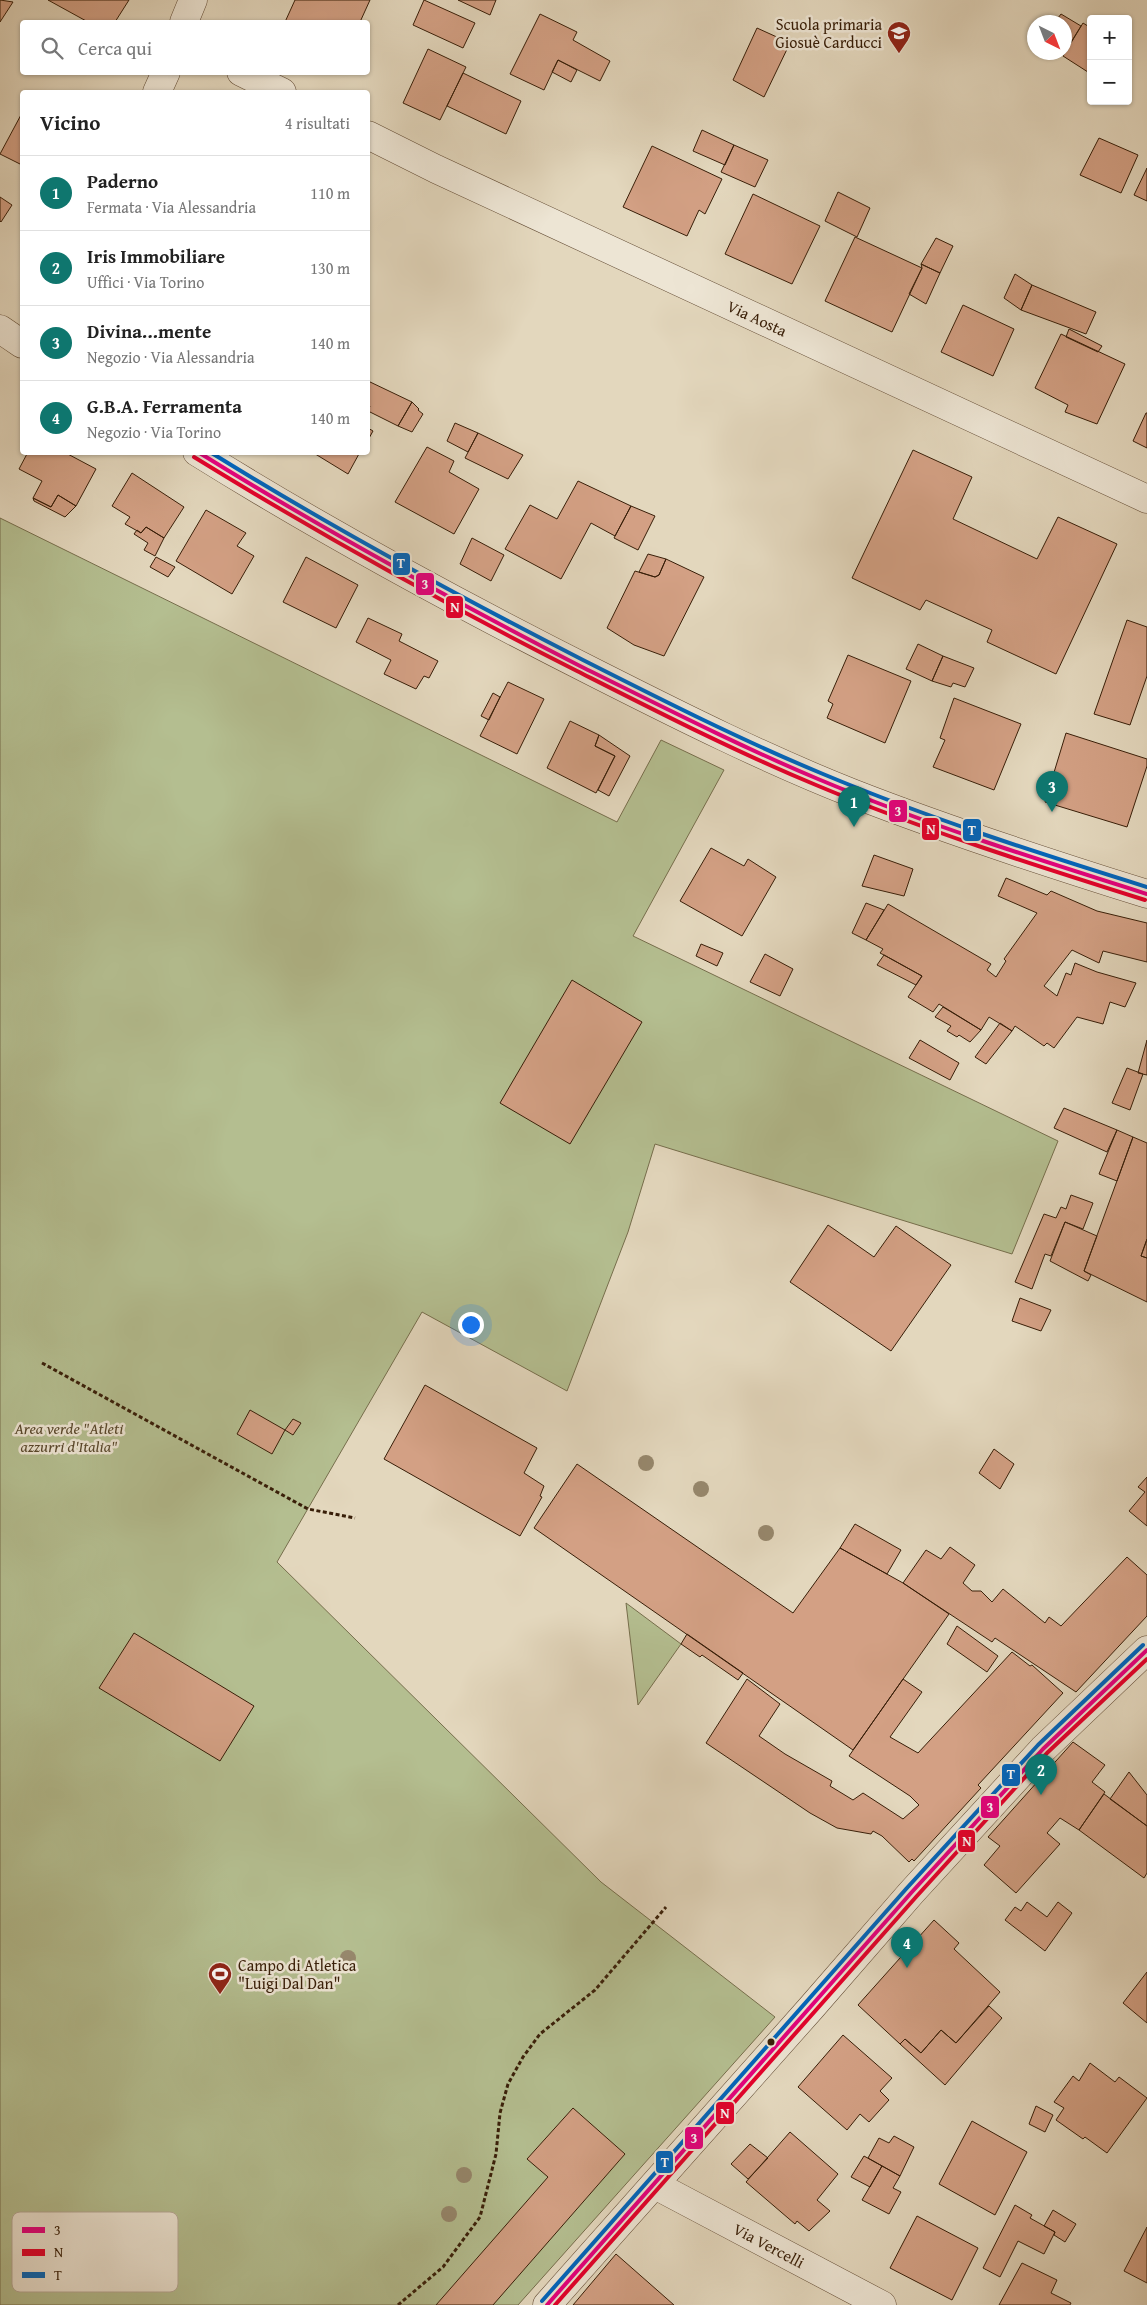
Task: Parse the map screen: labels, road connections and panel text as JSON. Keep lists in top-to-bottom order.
{
  "streets": {
    "street": ["Via Aosta", "Via Vercelli"]
  },
  "parks": ["Area verde \"Atleti azzurri d'Italia\""],
  "places": {
    "school or university": ["Scuola primaria Giosuè Carducci"],
    "sports": ["Campo di Atletica \"Luigi Dal Dan\""]
  },
  "lines": ["transit line 3", "transit line T", "transit line N"],
  "legend": ["3", "N", "T"],
  "north": "bottom right",
  "page": {
    "map_buttons": ["+", "−"],
    "search": "Cerca qui",
    "heading": ["Vicino", "4 risultati"],
    "list": [
      {
        "mark": "1",
        "name": "Paderno",
        "note": "Fermata · Via Alessandria",
        "value": "110 m"
      },
      {
        "mark": "2",
        "name": "Iris Immobiliare",
        "note": "Uffici · Via Torino",
        "value": "130 m"
      },
      {
        "mark": "3",
        "name": "Divina...mente",
        "note": "Negozio · Via Alessandria",
        "value": "140 m"
      },
      {
        "mark": "4",
        "name": "G.B.A. Ferramenta",
        "note": "Negozio · Via Torino",
        "value": "140 m"
      }
    ],
    "pins": [
      "3",
      "1",
      "2",
      "4"
    ]
  }
}
